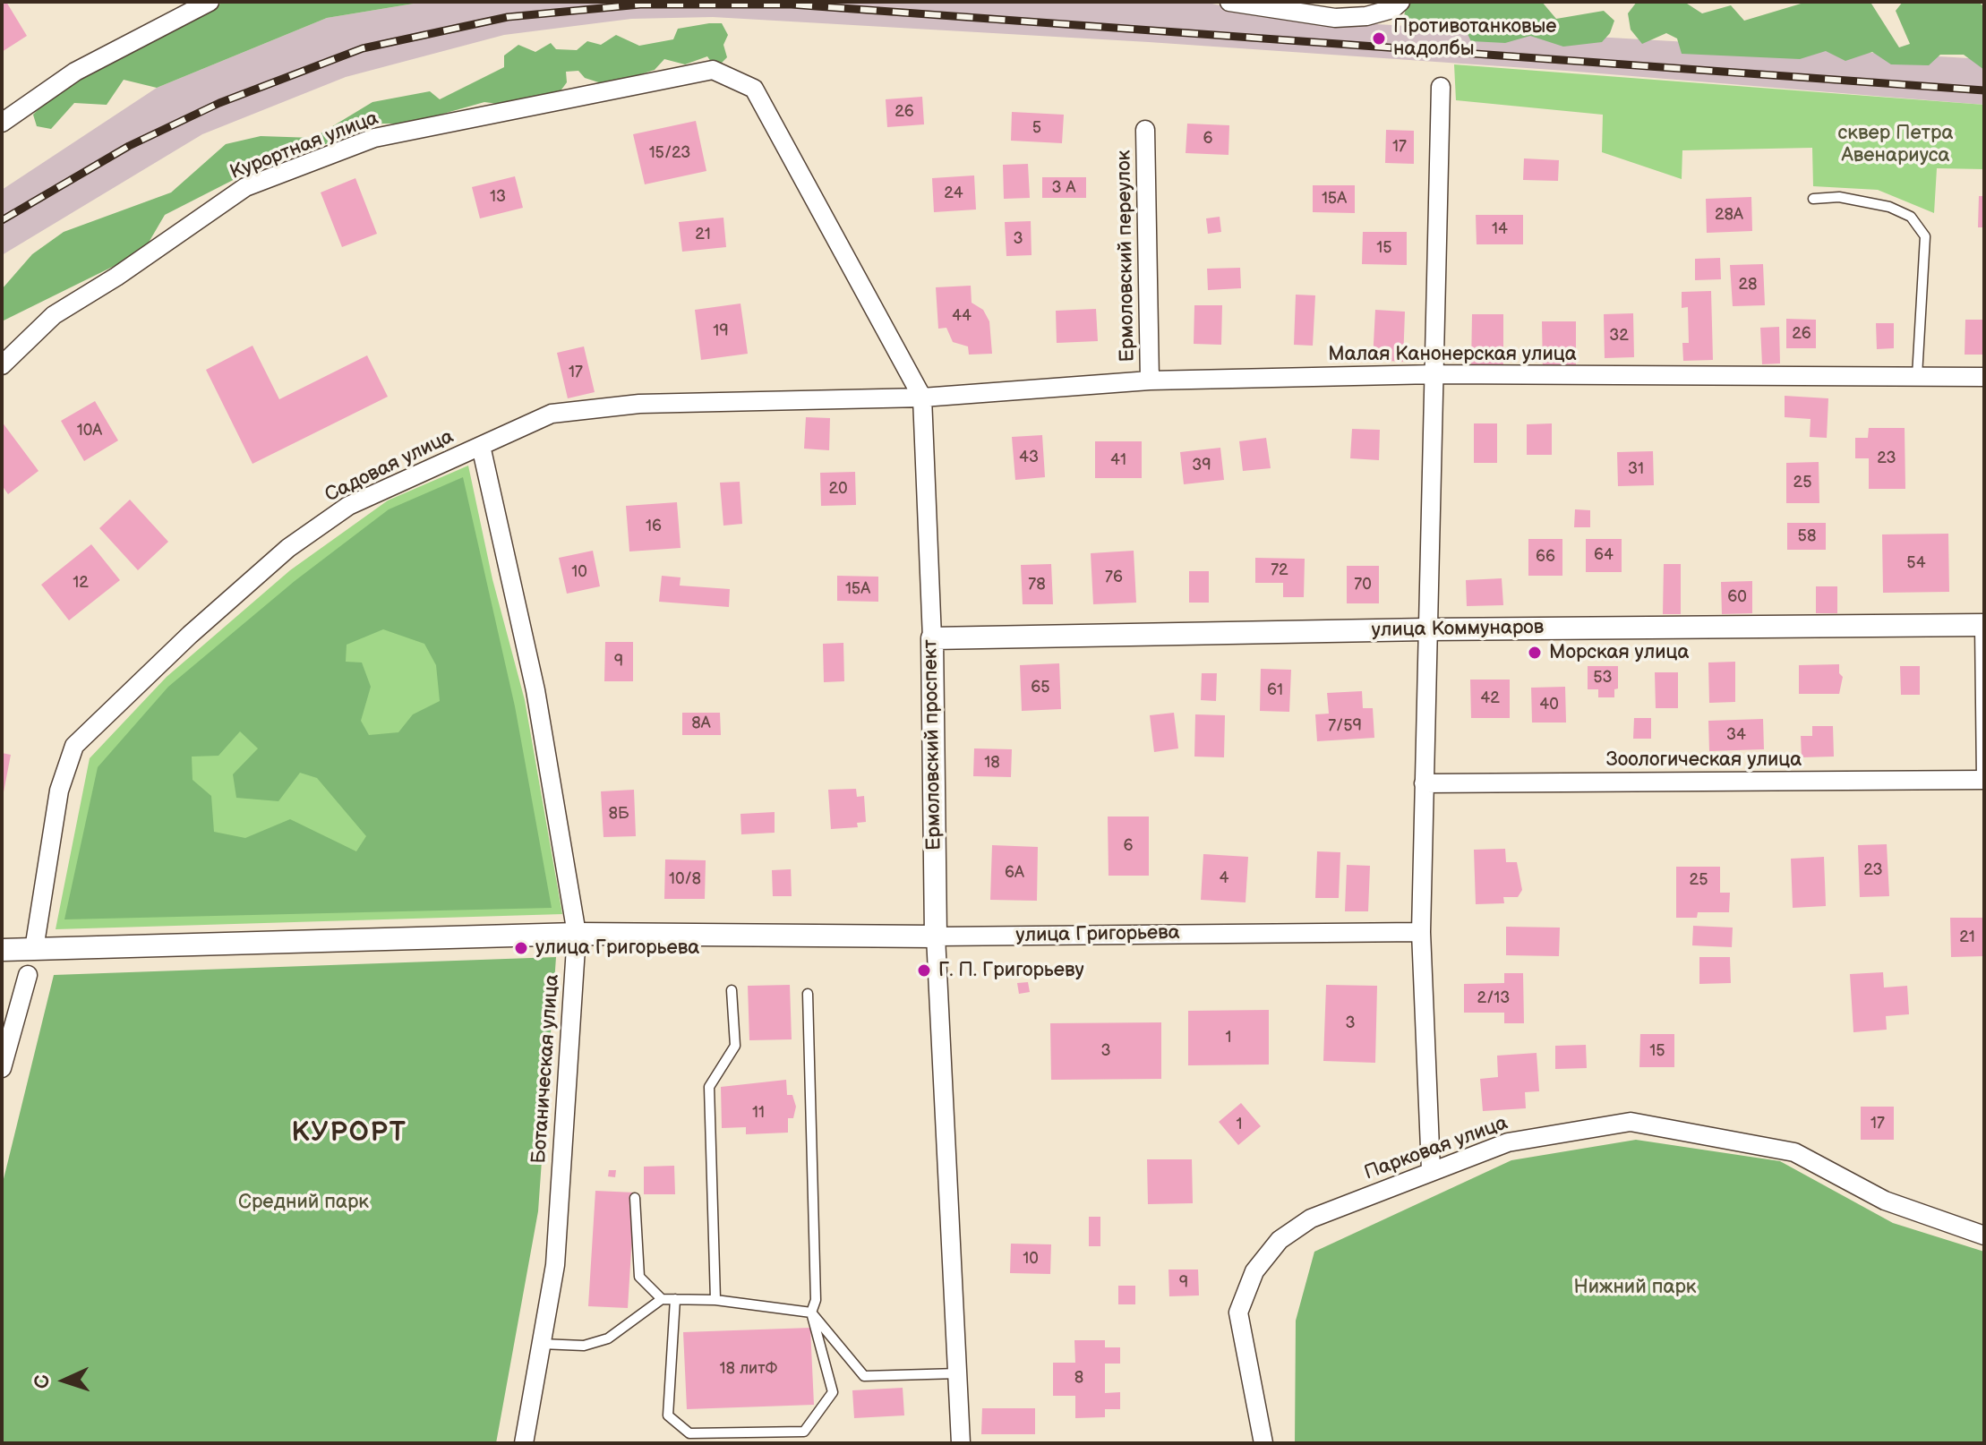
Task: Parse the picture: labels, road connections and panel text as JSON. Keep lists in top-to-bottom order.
{
  "streets": {
    "street": [
      "Курортная улица",
      "Ермоловский переулок",
      "Малая Канонерская улица",
      "Садовая улица",
      "улица Коммунаров",
      "Ермоловский проспект",
      "Зоологическая улица",
      "улица Григорьева",
      "Ботаническая улица",
      "Парковая улица"
    ]
  },
  "crossings": [
    ["Курортная улица", "Ермоловский проспект"],
    ["Ермоловский переулок", "Малая Канонерская улица"],
    ["Малая Канонерская улица", "Садовая улица"],
    ["Малая Канонерская улица", "Ермоловский проспект"],
    ["Садовая улица", "Ермоловский проспект"],
    ["Садовая улица", "улица Григорьева"],
    ["Садовая улица", "Ботаническая улица"],
    ["улица Коммунаров", "Ермоловский проспект"],
    ["Ермоловский проспект", "улица Григорьева"],
    ["улица Григорьева", "Ботаническая улица"]
  ],
  "districts": ["КУРОРТ"],
  "parks": ["сквер Петра Авенариуса", "Средний парк", "Нижний парк"],
  "places": [
    "Противотанковые надолбы",
    "Морская улица",
    "улица Григорьева",
    "Г. П. Григорьеву"
  ],
  "house_numbers": [
    "26",
    "5",
    "6",
    "17",
    "15/23",
    "3 А",
    "24",
    "13",
    "15А",
    "28А",
    "14",
    "21",
    "3",
    "15",
    "28",
    "44",
    "19",
    "26",
    "32",
    "17",
    "10А",
    "43",
    "23",
    "41",
    "39",
    "31",
    "25",
    "20",
    "16",
    "58",
    "64",
    "66",
    "54",
    "72",
    "10",
    "76",
    "12",
    "78",
    "70",
    "15А",
    "60",
    "9",
    "53",
    "65",
    "61",
    "42",
    "40",
    "8А",
    "7/59",
    "34",
    "18",
    "8Б",
    "6",
    "23",
    "6А",
    "4",
    "10/8",
    "25",
    "21",
    "2/13",
    "3",
    "1",
    "3",
    "15",
    "11",
    "17",
    "1",
    "10",
    "9",
    "18 литФ",
    "8"
  ],
  "north": "left"
}
